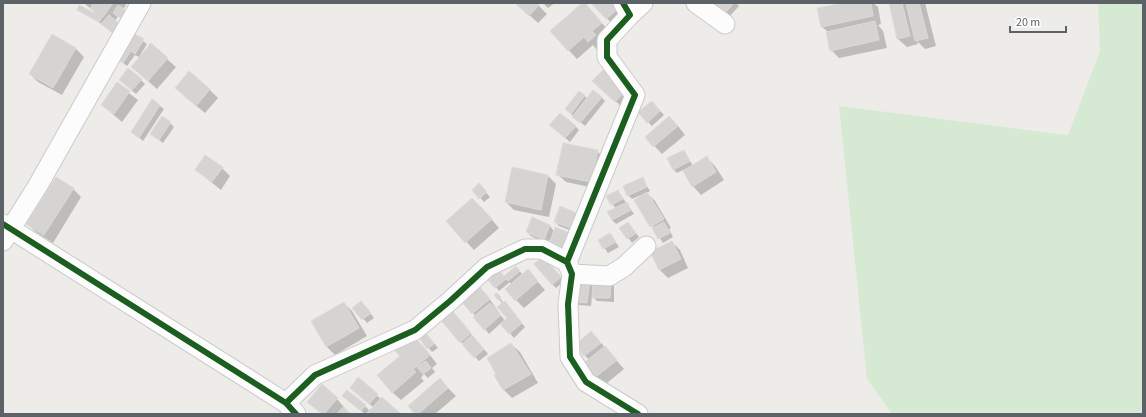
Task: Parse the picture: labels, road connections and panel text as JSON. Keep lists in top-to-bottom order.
{
  "scale_bar": "20 m"
}
